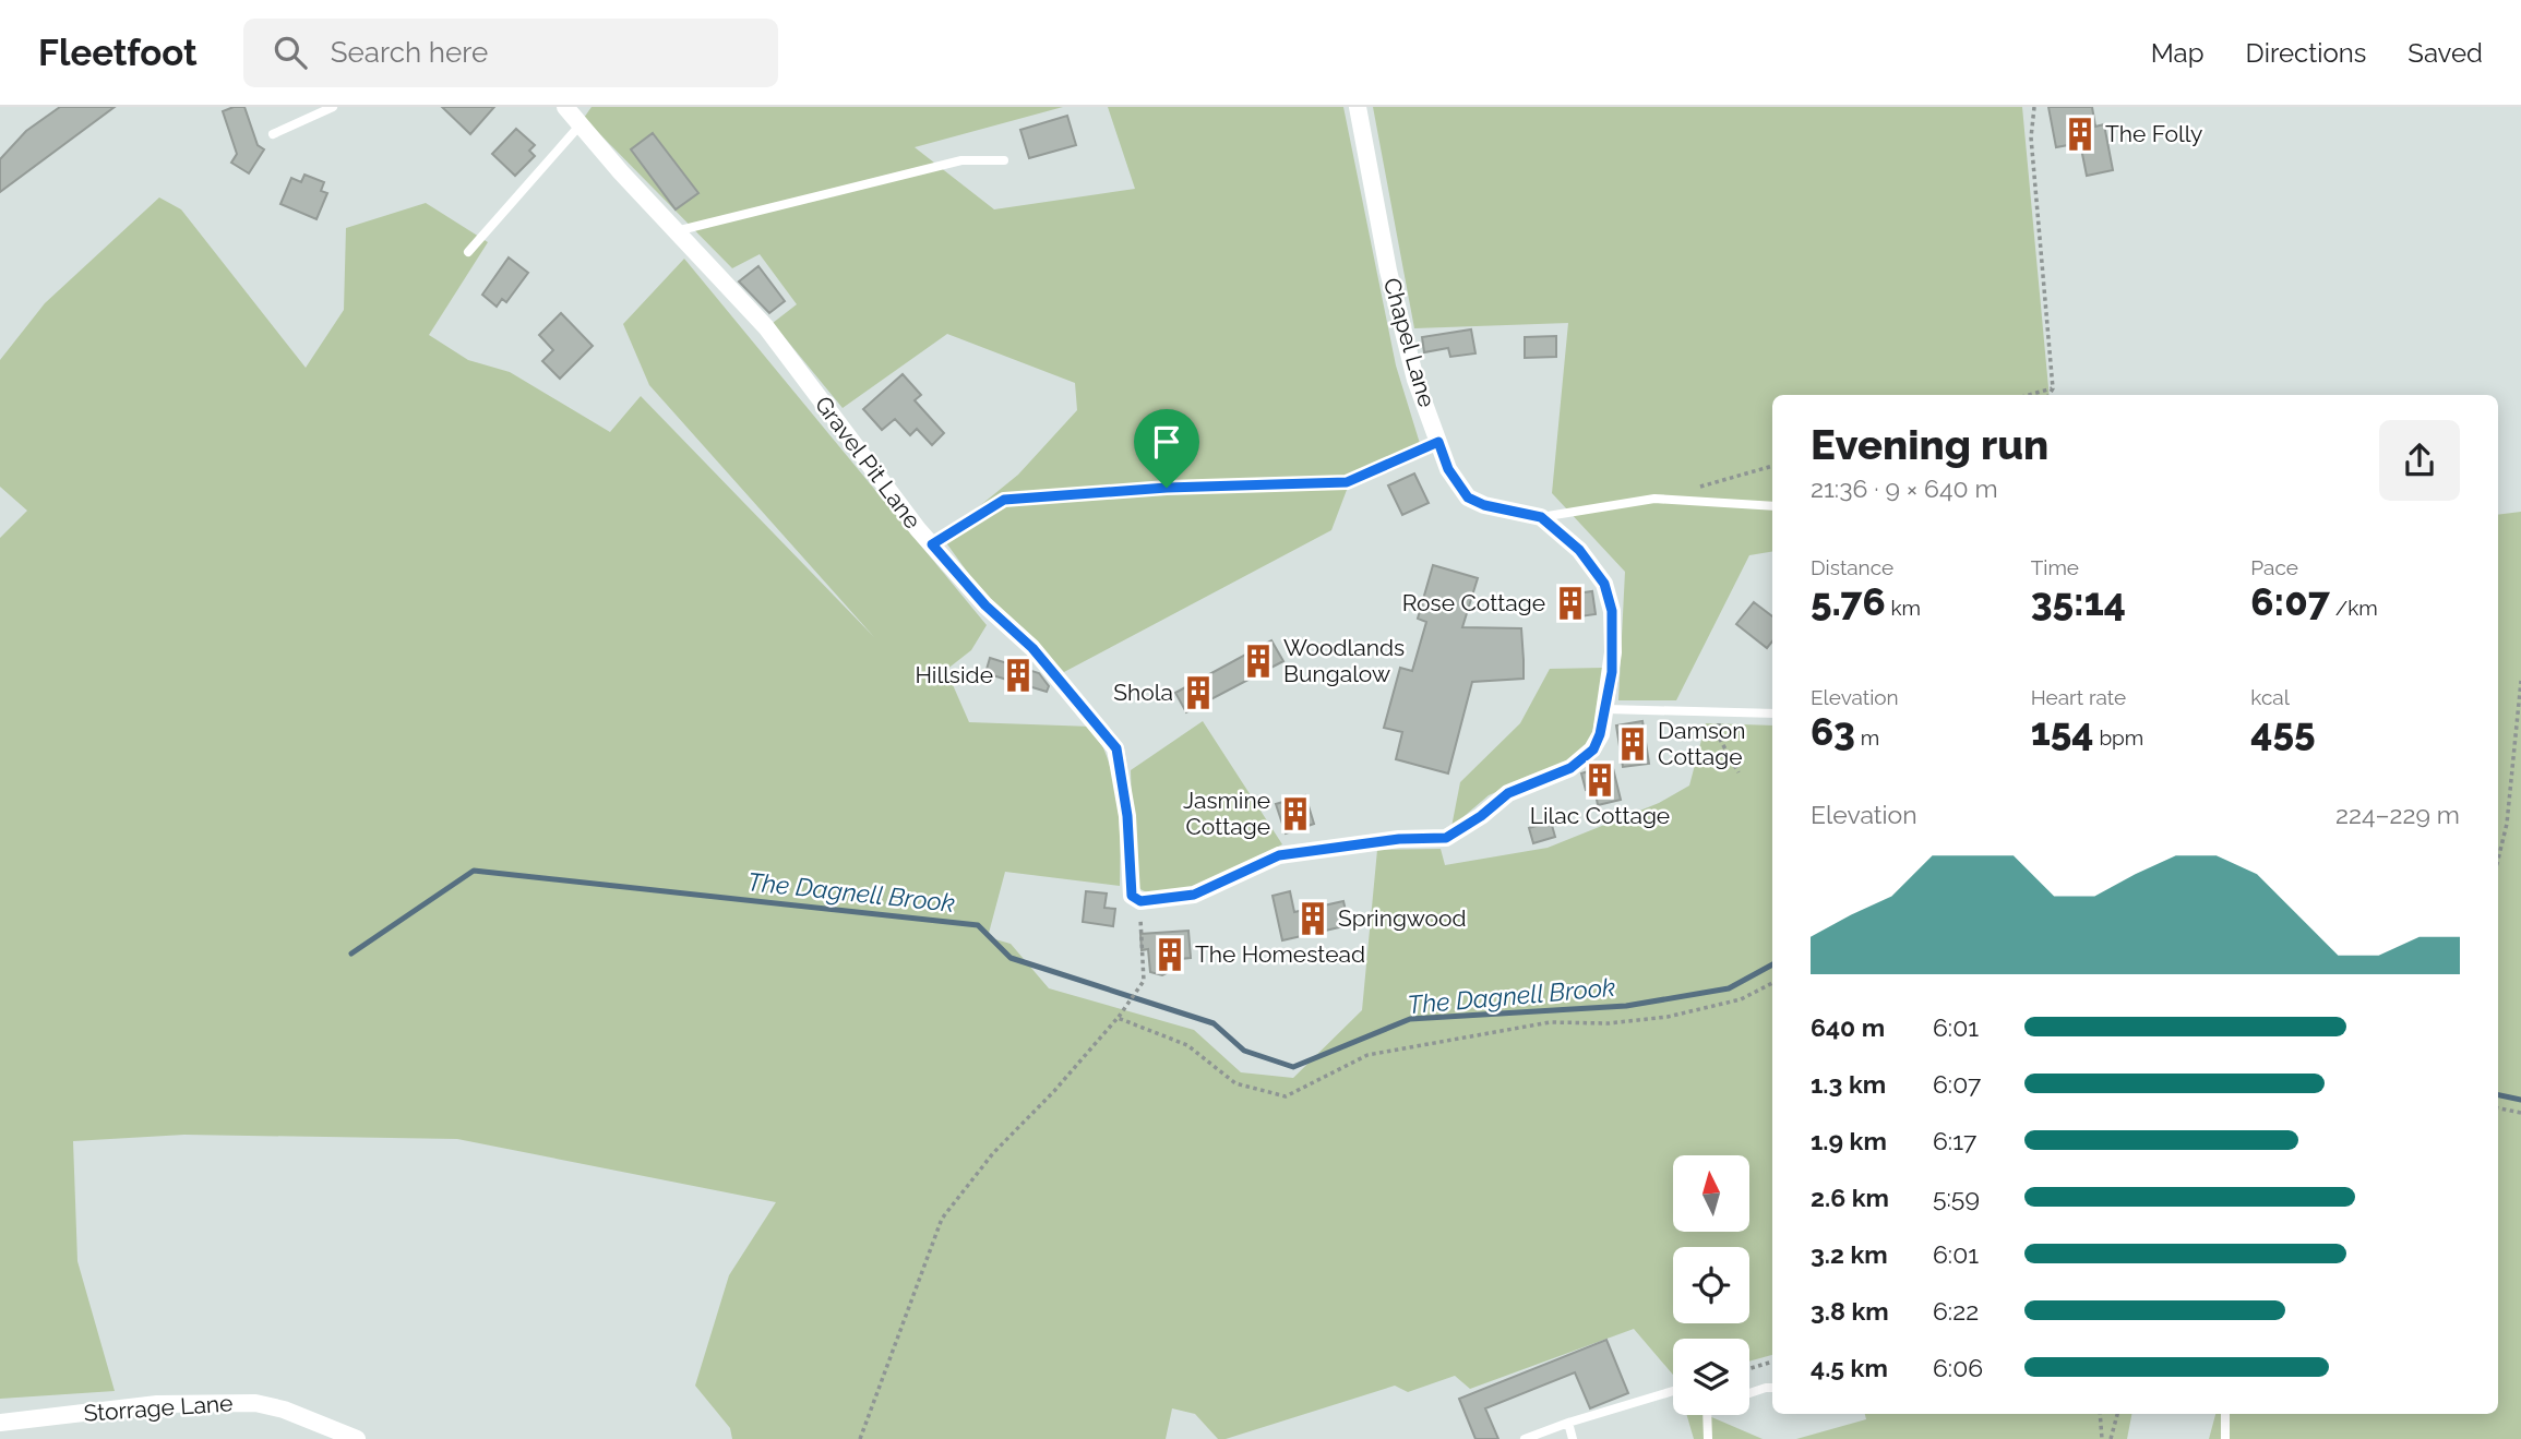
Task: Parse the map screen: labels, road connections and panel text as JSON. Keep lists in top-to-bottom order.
{
  "streets": {
    "street": ["Chapel Lane", "Gravel Pit Lane", "Storrage Lane"]
  },
  "crossings": [
    ["Chapel Lane", "Gravel Pit Lane"]
  ],
  "water": ["The Dagnell Brook"],
  "places": {
    "building": [
      "The Folly",
      "Rose Cottage",
      "Woodlands Bungalow",
      "Hillside",
      "Shola",
      "Damson Cottage",
      "Lilac Cottage",
      "Jasmine Cottage",
      "Springwood",
      "The Homestead"
    ]
  },
  "north": "top",
  "page": {
    "header": "Fleetfoot",
    "search": "Search here",
    "nav": ["Map", "Directions", "Saved"],
    "heading": ["Evening run", "21:36 · 9 × 640 m"],
    "stats": [
      ["Distance", "5.76 km"],
      ["Time", "35:14"],
      ["Pace", "6:07 /km"],
      ["Elevation", "63 m"],
      ["Heart rate", "154 bpm"],
      ["kcal", "455"]
    ],
    "chart": ["Elevation", "224–229 m"],
    "list": [
      {
        "name": "640 m",
        "note": "6:01"
      },
      {
        "name": "1.3 km",
        "note": "6:07"
      },
      {
        "name": "1.9 km",
        "note": "6:17"
      },
      {
        "name": "2.6 km",
        "note": "5:59"
      },
      {
        "name": "3.2 km",
        "note": "6:01"
      },
      {
        "name": "3.8 km",
        "note": "6:22"
      },
      {
        "name": "4.5 km",
        "note": "6:06"
      }
    ]
  }
}
